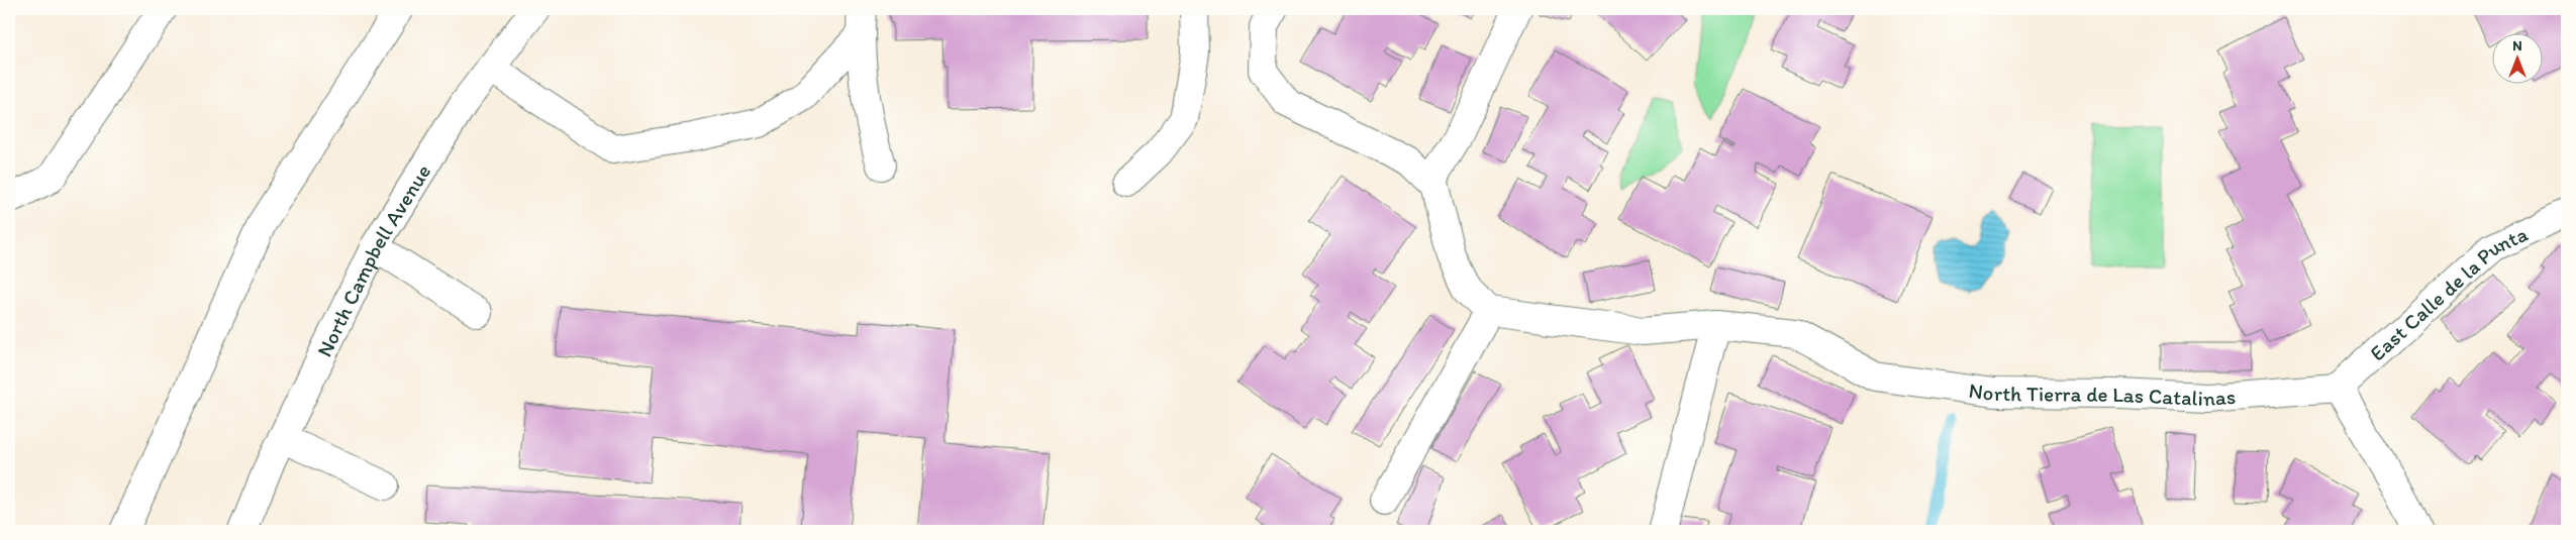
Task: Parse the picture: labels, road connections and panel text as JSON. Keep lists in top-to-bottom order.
{
  "streets": {
    "street": ["North Campbell Avenue", "East Calle de la Punta", "North Tierra de Las Catalinas"]
  },
  "crossings": [
    ["East Calle de la Punta", "North Tierra de Las Catalinas"]
  ],
  "north": "top"
}
